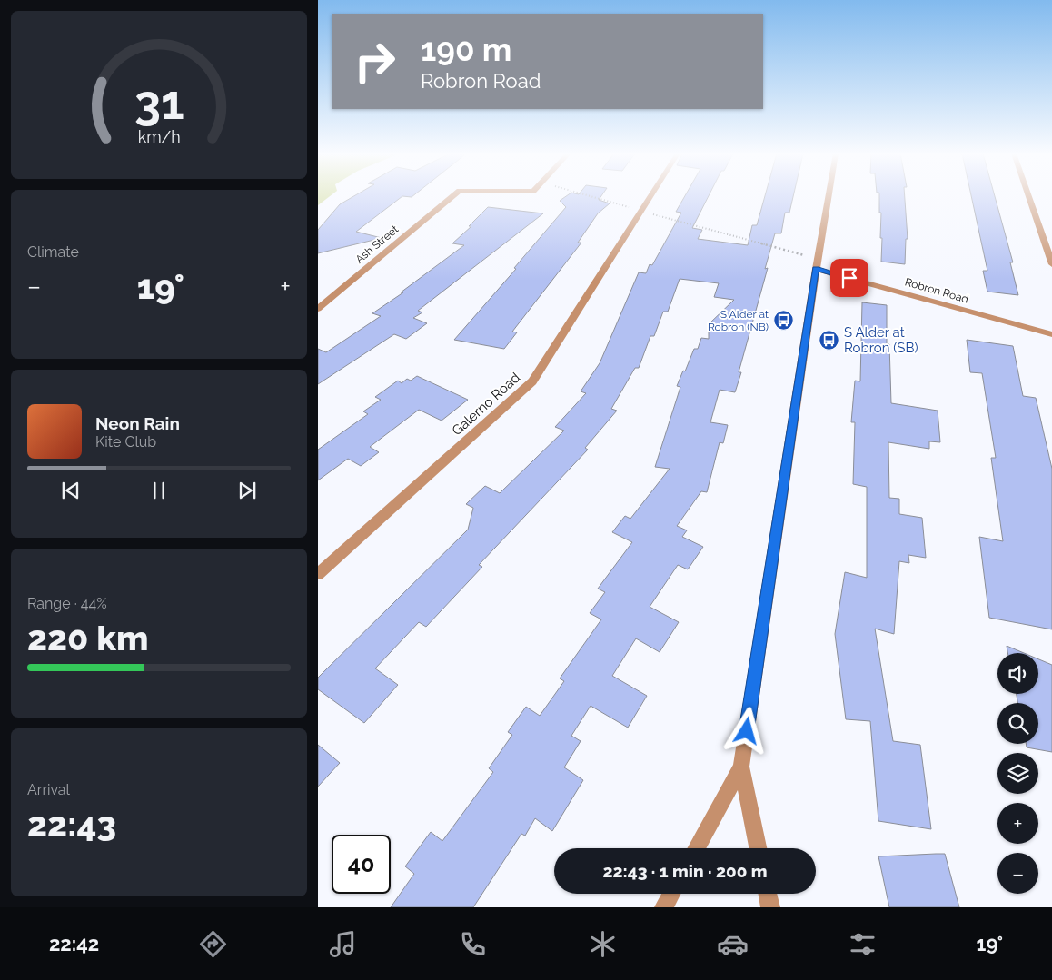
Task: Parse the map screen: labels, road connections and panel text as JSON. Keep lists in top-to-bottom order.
{
  "streets": {
    "street": ["Ash Street", "Robron Road", "Galerno Road"]
  },
  "places": {
    "bus stop": ["S Alder at Robron (NB)", "S Alder at Robron (SB)"]
  },
  "page": {
    "turn": ["190 m", "Robron Road"],
    "tile": [
      "Climate",
      ["Range · 44%", "220 km"],
      ["Arrival", "22:43"]
    ],
    "heat": ["−", "19°", "+"],
    "song": ["Neon Rain", "Kite Club"],
    "map_buttons": ["+", "−"],
    "limit": "40",
    "trip": "22:43 · 1 min · 200 m",
    "tabs": ["22:42", "19°"],
    "gauge": ["31", "km/h"]
  }
}
